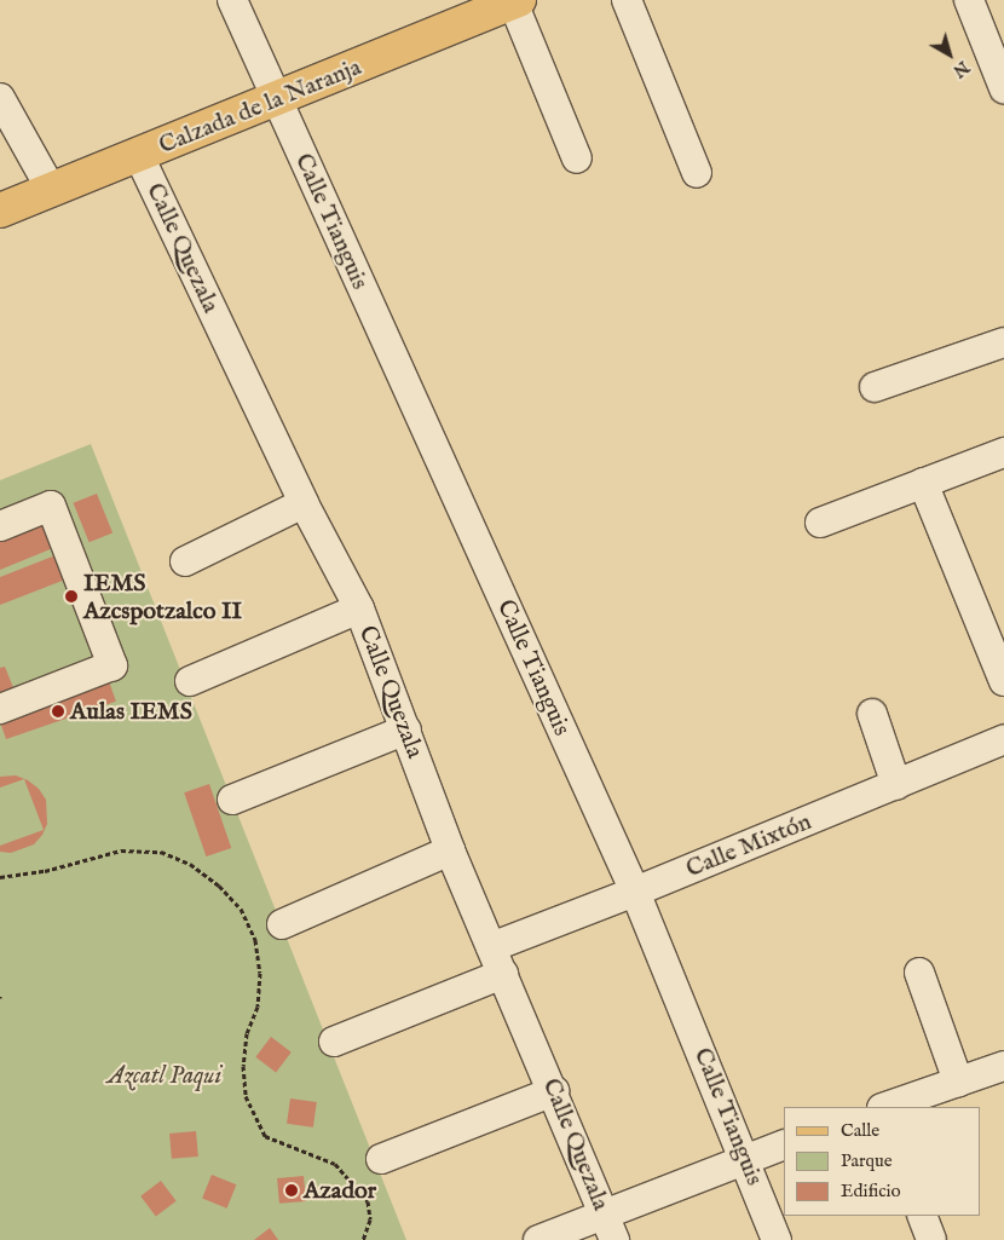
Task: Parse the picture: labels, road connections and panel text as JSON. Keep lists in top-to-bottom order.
{
  "streets": {
    "main road": ["Calzada de la Naranja"],
    "street": ["Calle Tianguis", "Calle Quezala", "Calle Mixtón"]
  },
  "crossings": [
    ["Calzada de la Naranja", "Calle Tianguis"],
    ["Calzada de la Naranja", "Calle Quezala"],
    ["Calle Tianguis", "Calle Mixtón"],
    ["Calle Quezala", "Calle Mixtón"]
  ],
  "parks": ["Azcatl Paqui"],
  "places": ["IEMS Azcspotzalco II", "Aulas IEMS", "Azador"],
  "legend": ["Calle", "Parque", "Edificio"],
  "north": "bottom right"
}
